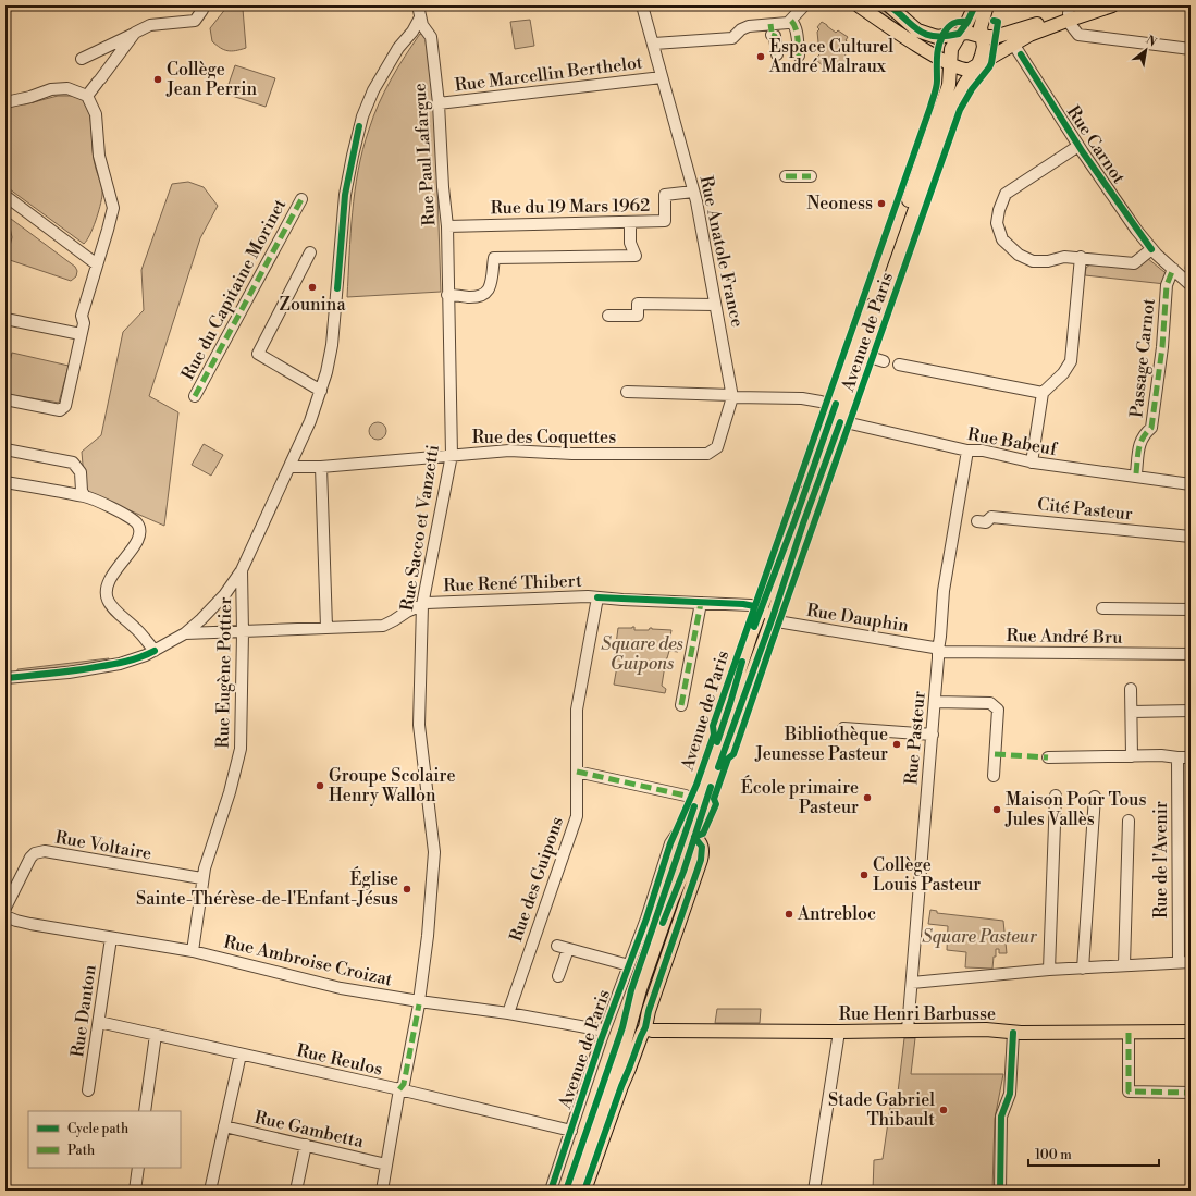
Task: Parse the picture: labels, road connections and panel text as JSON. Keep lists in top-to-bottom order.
{
  "streets": {
    "main road": ["Avenue de Paris", "Rue Henri Barbusse"],
    "street": [
      "Rue Marcellin Berthelot",
      "Rue Carnot",
      "Rue Paul Lafargue",
      "Rue du 19 Mars 1962",
      "Rue Anatole France",
      "Rue du Capitaine Morinet",
      "Passage Carnot",
      "Rue des Coquettes",
      "Rue Babeuf",
      "Cité Pasteur",
      "Rue Sacco et Vanzetti",
      "Rue René Thibert",
      "Rue Dauphin",
      "Rue André Bru",
      "Rue Eugène Pottier",
      "Rue Pasteur",
      "Rue Voltaire",
      "Rue de l'Avenir",
      "Rue des Guipons",
      "Rue Ambroise Croizat",
      "Rue Danton",
      "Rue Reulos",
      "Rue Gambetta"
    ]
  },
  "crossings": [
    ["Rue Marcellin Berthelot", "Rue Paul Lafargue"],
    ["Rue Marcellin Berthelot", "Rue Anatole France"],
    ["Rue Carnot", "Passage Carnot"],
    ["Rue Paul Lafargue", "Rue du 19 Mars 1962"],
    ["Rue Paul Lafargue", "Rue Sacco et Vanzetti"],
    ["Rue du 19 Mars 1962", "Rue Anatole France"],
    ["Rue Anatole France", "Rue des Coquettes"],
    ["Avenue de Paris", "Rue Babeuf"],
    ["Avenue de Paris", "Rue René Thibert"],
    ["Avenue de Paris", "Rue Dauphin"],
    ["Avenue de Paris", "Rue Ambroise Croizat"],
    ["Avenue de Paris", "Rue Reulos"],
    ["Rue des Coquettes", "Rue Sacco et Vanzetti"],
    ["Rue Babeuf", "Rue Pasteur"],
    ["Rue Sacco et Vanzetti", "Rue René Thibert"],
    ["Rue Sacco et Vanzetti", "Rue Ambroise Croizat"],
    ["Rue Sacco et Vanzetti", "Rue Reulos"],
    ["Rue Sacco et Vanzetti", "Rue Gambetta"],
    ["Rue René Thibert", "Rue Dauphin"],
    ["Rue René Thibert", "Rue Eugène Pottier"],
    ["Rue René Thibert", "Rue des Guipons"],
    ["Rue Dauphin", "Rue André Bru"],
    ["Rue Dauphin", "Rue Pasteur"],
    ["Rue André Bru", "Rue Pasteur"],
    ["Rue Eugène Pottier", "Rue Voltaire"],
    ["Rue Eugène Pottier", "Rue Ambroise Croizat"],
    ["Rue Pasteur", "Rue Henri Barbusse"],
    ["Rue des Guipons", "Rue Ambroise Croizat"],
    ["Rue Ambroise Croizat", "Rue Danton"],
    ["Rue Danton", "Rue Reulos"]
  ],
  "parks": ["Square des Guipons", "Square Pasteur"],
  "places": [
    "Espace Culturel André Malraux",
    "Collège Jean Perrin",
    "Neoness",
    "Zounina",
    "Bibliothèque Jeunesse Pasteur",
    "Groupe Scolaire Henry Wallon",
    "École primaire Pasteur",
    "Maison Pour Tous Jules Vallès",
    "Collège Louis Pasteur",
    "Église Sainte-Thérèse-de-l'Enfant-Jésus",
    "Antrebloc",
    "Stade Gabriel Thibault"
  ],
  "legend": ["Cycle path", "Path"],
  "scale_bar": "100 m",
  "north": "top right"
}
